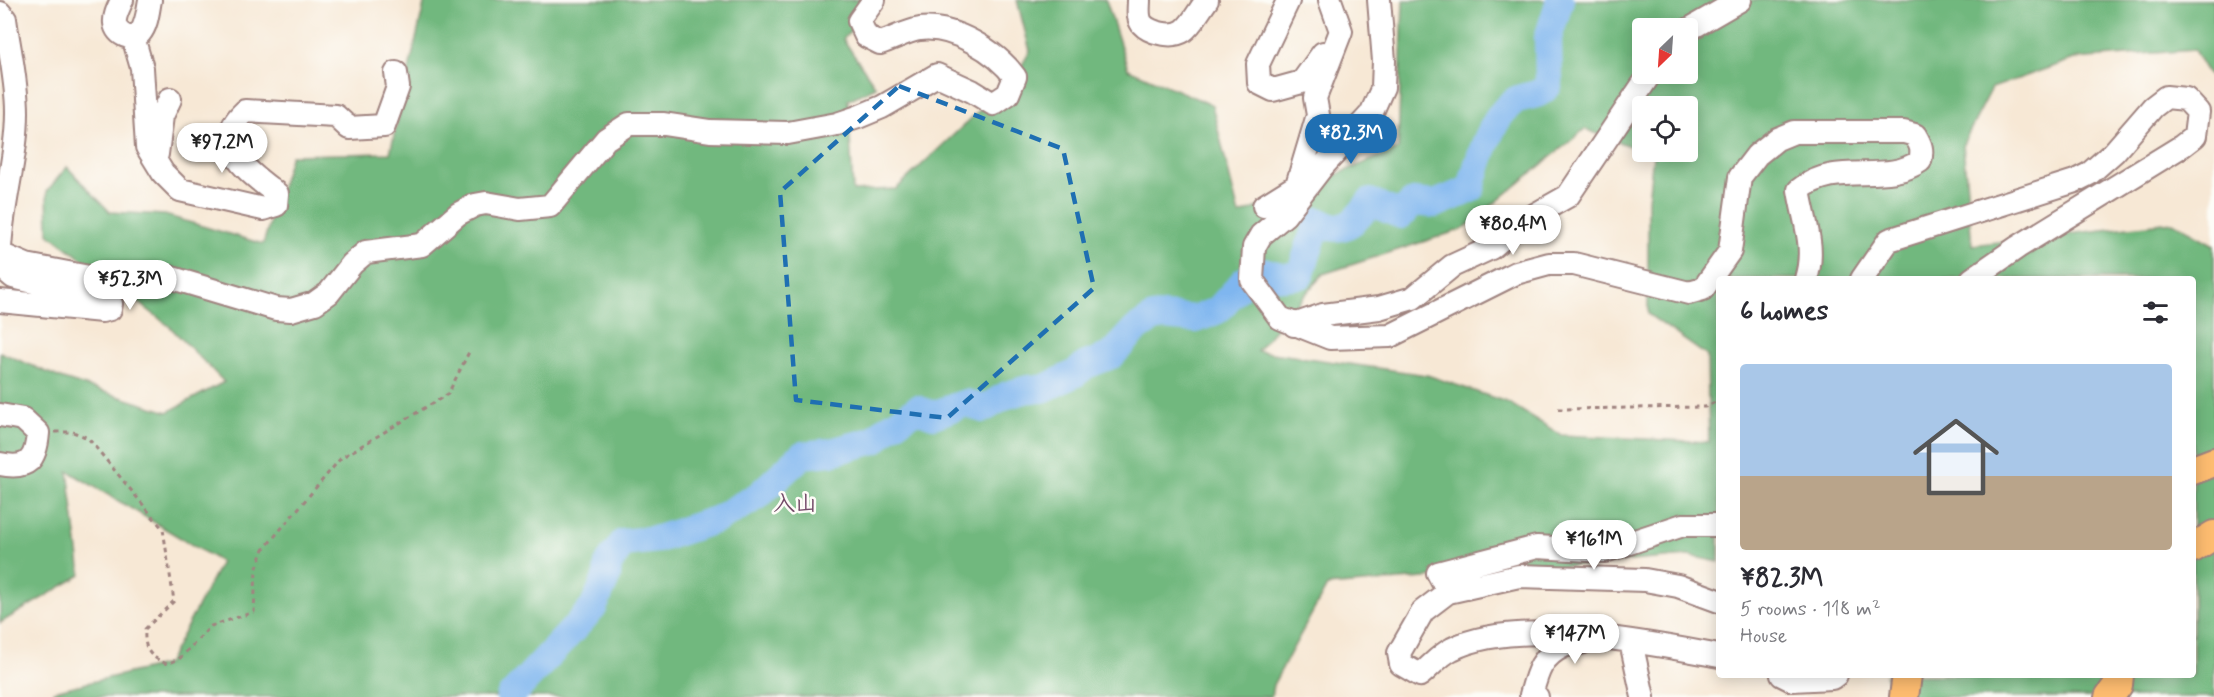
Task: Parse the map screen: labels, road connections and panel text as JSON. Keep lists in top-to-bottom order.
{
  "districts": ["入山"],
  "north": "bottom left",
  "page": {
    "price": [
      "¥82.3M",
      "¥97.2M",
      "¥80.4M",
      "¥52.3M",
      "¥161M",
      "¥147M"
    ],
    "heading": "6 homes",
    "list": [
      {
        "name": "¥82.3M",
        "note": "5 rooms · 118 m² · House"
      }
    ]
  }
}
